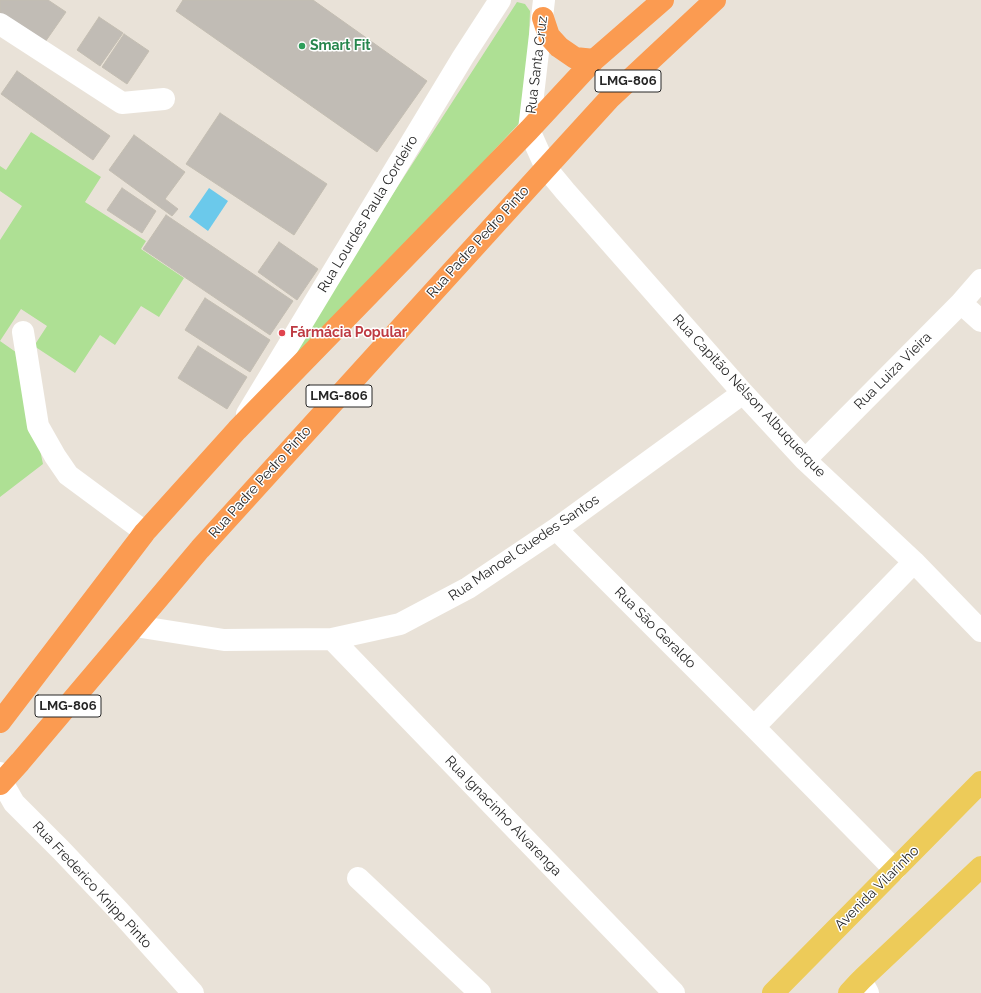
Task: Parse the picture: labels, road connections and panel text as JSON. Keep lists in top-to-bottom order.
{
  "streets": {
    "highway": ["LMG-806", "Rua Padre Pedro Pinto"],
    "main road": ["Avenida Vilarinho"],
    "street": [
      "Rua Santa Cruz",
      "Rua Lourdes Paula Cordeiro",
      "Rua Luiza Vieira",
      "Rua Capitão Nélson Albuquerque",
      "Rua Manoel Guedes Santos",
      "Rua São Geraldo",
      "Rua Ignacinho Alvarenga",
      "Rua Frederico Knipp Pinto"
    ]
  },
  "crossings": [
    ["Rua Santa Cruz", "LMG-806"],
    ["Rua Santa Cruz", "Rua Capitão Nélson Albuquerque"],
    ["LMG-806", "Rua Lourdes Paula Cordeiro"],
    ["LMG-806", "Rua Capitão Nélson Albuquerque"],
    ["Rua Padre Pedro Pinto", "Rua Capitão Nélson Albuquerque"],
    ["Rua Padre Pedro Pinto", "Rua Manoel Guedes Santos"],
    ["Rua Padre Pedro Pinto", "Rua Frederico Knipp Pinto"],
    ["Rua Luiza Vieira", "Rua Capitão Nélson Albuquerque"],
    ["Rua Capitão Nélson Albuquerque", "Rua Manoel Guedes Santos"],
    ["Rua Manoel Guedes Santos", "Rua São Geraldo"],
    ["Rua Manoel Guedes Santos", "Rua Ignacinho Alvarenga"],
    ["Rua São Geraldo", "Avenida Vilarinho"]
  ],
  "places": ["Smart Fit", "Fármácia Popular"]
}
